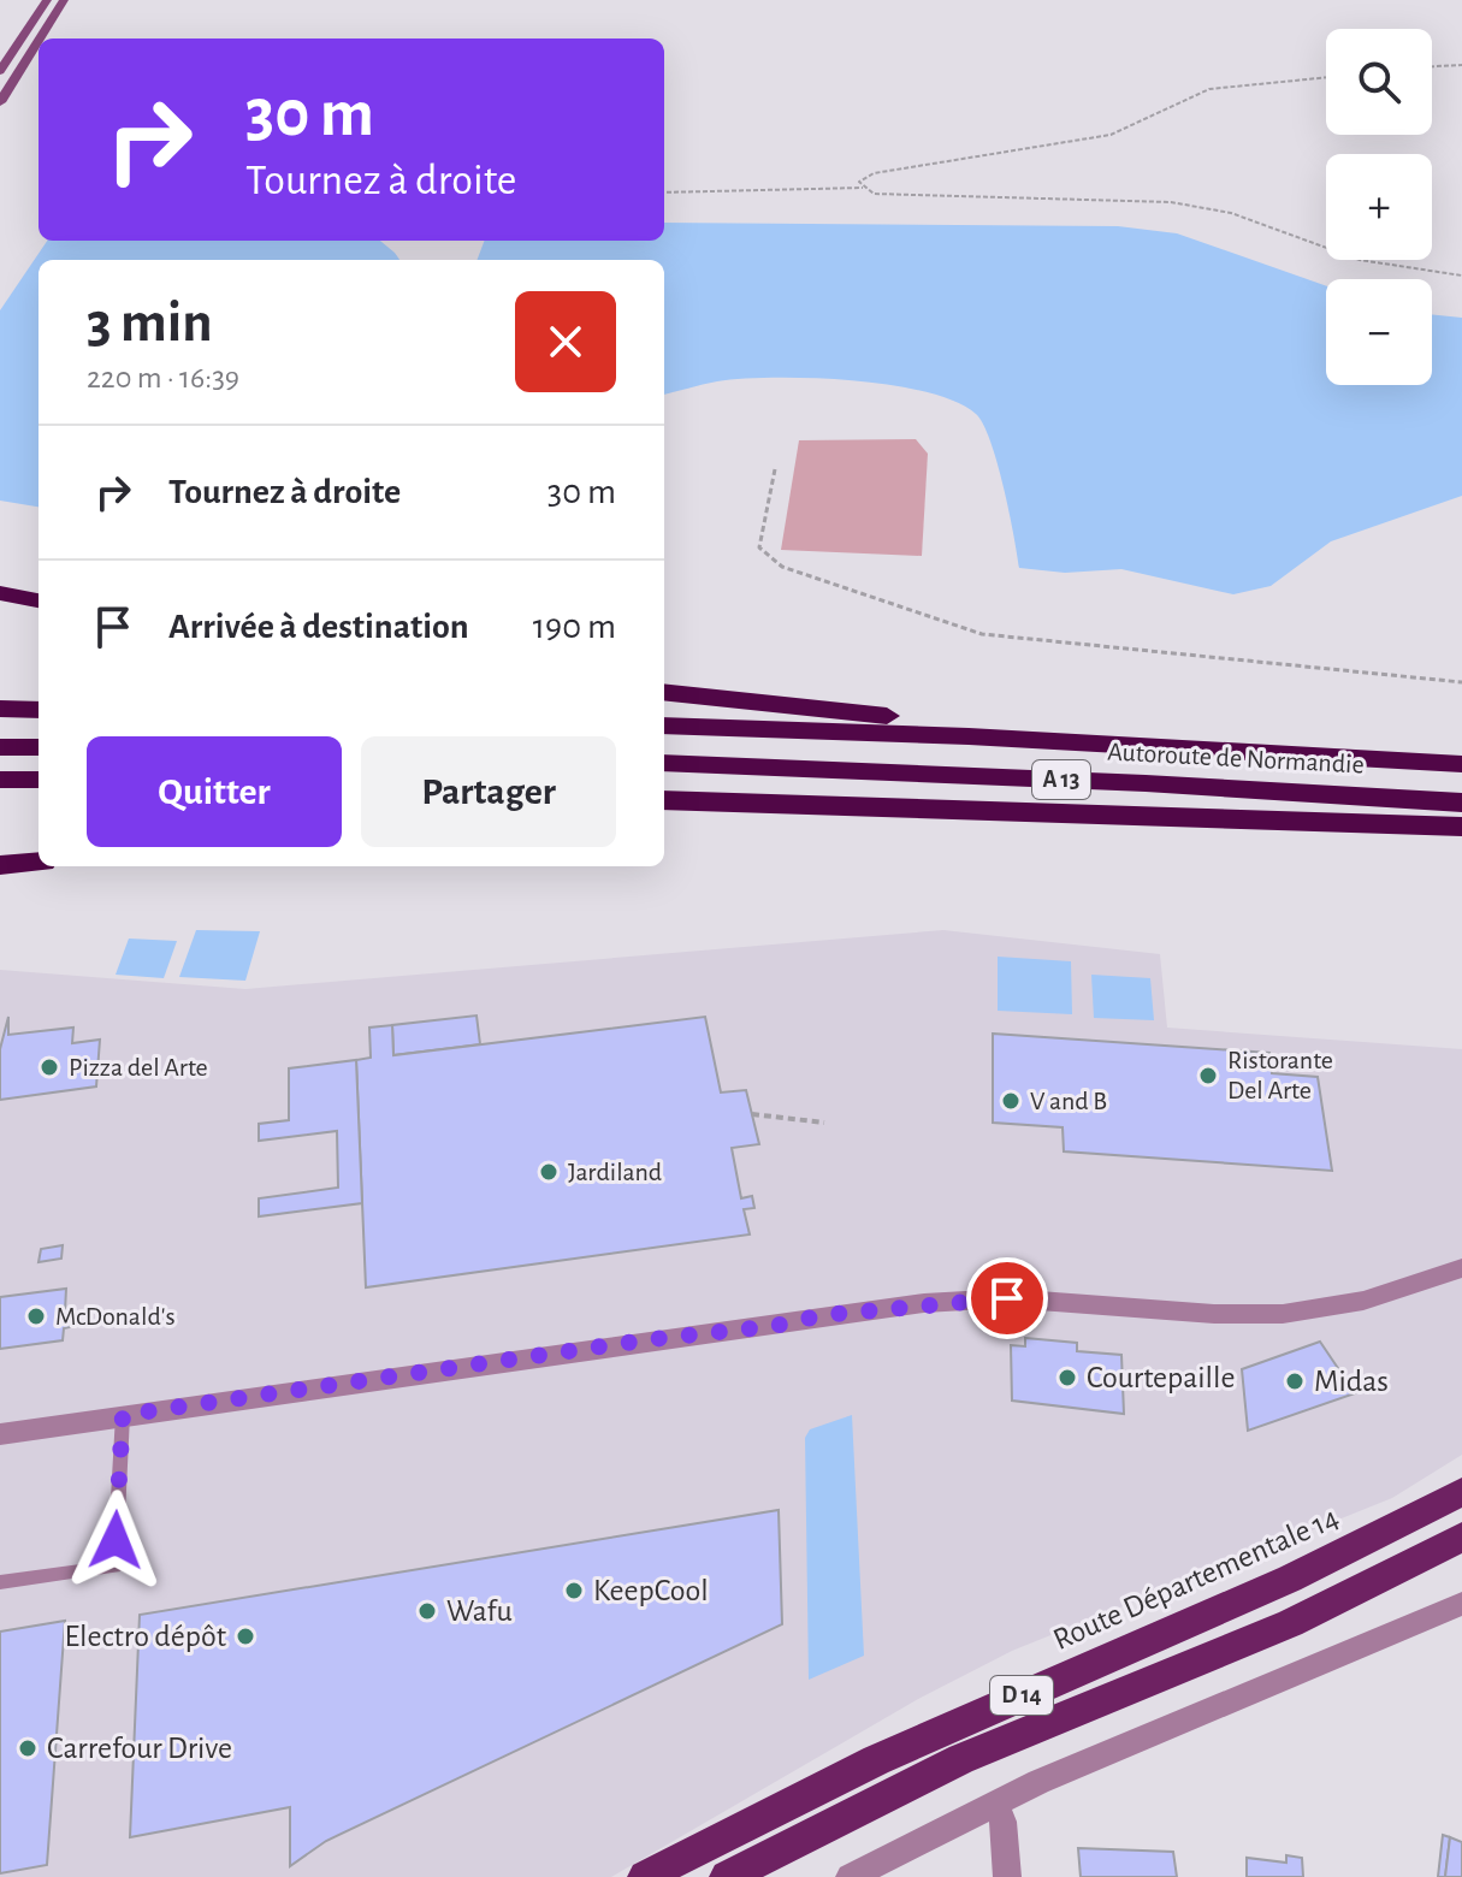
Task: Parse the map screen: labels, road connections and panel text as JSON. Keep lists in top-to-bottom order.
{
  "streets": {
    "highway": ["Autoroute de Normandie", "A 13"],
    "main road": ["Route Départementale 14", "D 14"]
  },
  "places": [
    "Pizza del Arte",
    "Ristorante Del Arte",
    "V and B",
    "Jardiland",
    "McDonald's",
    "Courtepaille",
    "Midas",
    "KeepCool",
    "Wafu",
    "Electro dépôt",
    "Carrefour Drive"
  ],
  "page": {
    "map_buttons": ["+", "−"],
    "turn": ["30 m", "Tournez à droite"],
    "heading": ["3 min", "220 m · 16:39"],
    "list": [
      {
        "name": "Tournez à droite",
        "value": "30 m"
      },
      {
        "name": "Arrivée à destination",
        "value": "190 m"
      }
    ],
    "buttons": ["Quitter", "Partager"]
  }
}
